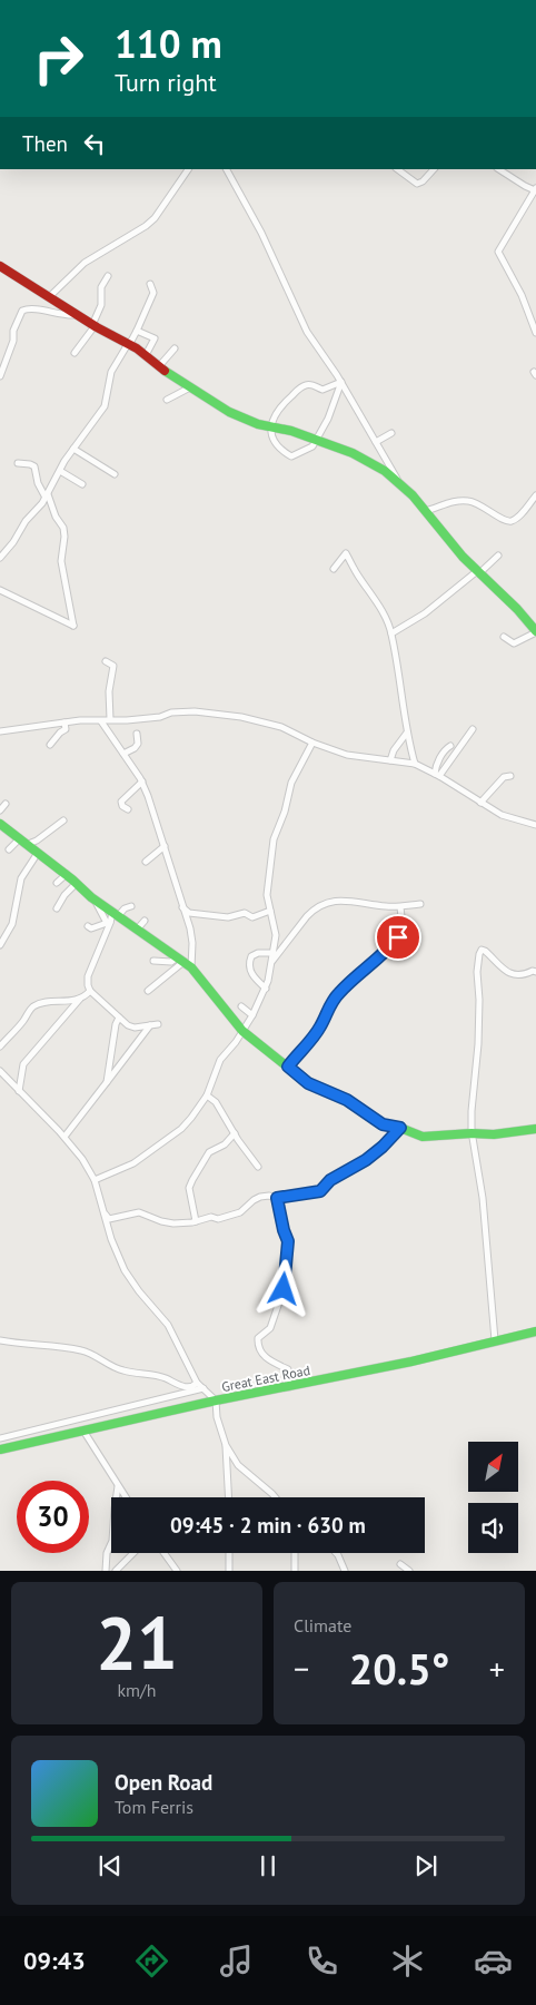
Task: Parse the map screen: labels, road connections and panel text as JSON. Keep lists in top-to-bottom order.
{
  "streets": {
    "main road": ["Great East Road"]
  },
  "north": "top right",
  "page": {
    "turn": ["110 m", "Turn right"],
    "then": "Then",
    "limit": "30",
    "trip": "09:45 · 2 min · 630 m",
    "tile": [
      ["21", "km/h"],
      "Climate"
    ],
    "heat": ["−", "20.5°", "+"],
    "song": ["Open Road", "Tom Ferris"],
    "tabs": "09:43"
  }
}
